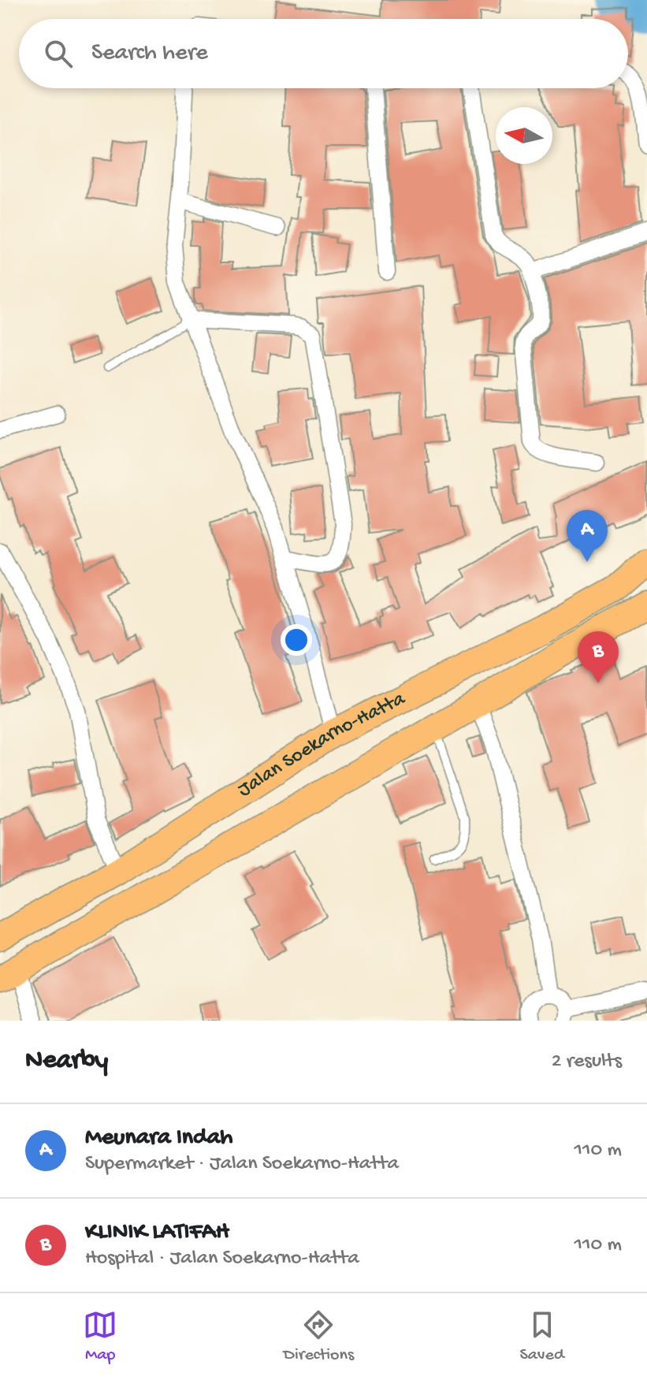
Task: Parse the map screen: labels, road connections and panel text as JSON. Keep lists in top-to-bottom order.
{
  "streets": {
    "highway": ["Jalan Soekarno-Hatta"]
  },
  "north": "left",
  "page": {
    "search": "Search here",
    "pins": ["A", "B"],
    "heading": ["Nearby", "2 results"],
    "list": [
      {
        "mark": "A",
        "name": "Meunara Indah",
        "note": "Supermarket · Jalan Soekarno-Hatta",
        "value": "110 m"
      },
      {
        "mark": "B",
        "name": "KLINIK LATIFAH",
        "note": "Hospital · Jalan Soekarno-Hatta",
        "value": "110 m"
      }
    ],
    "nav": ["Map", "Directions", "Saved"]
  }
}
